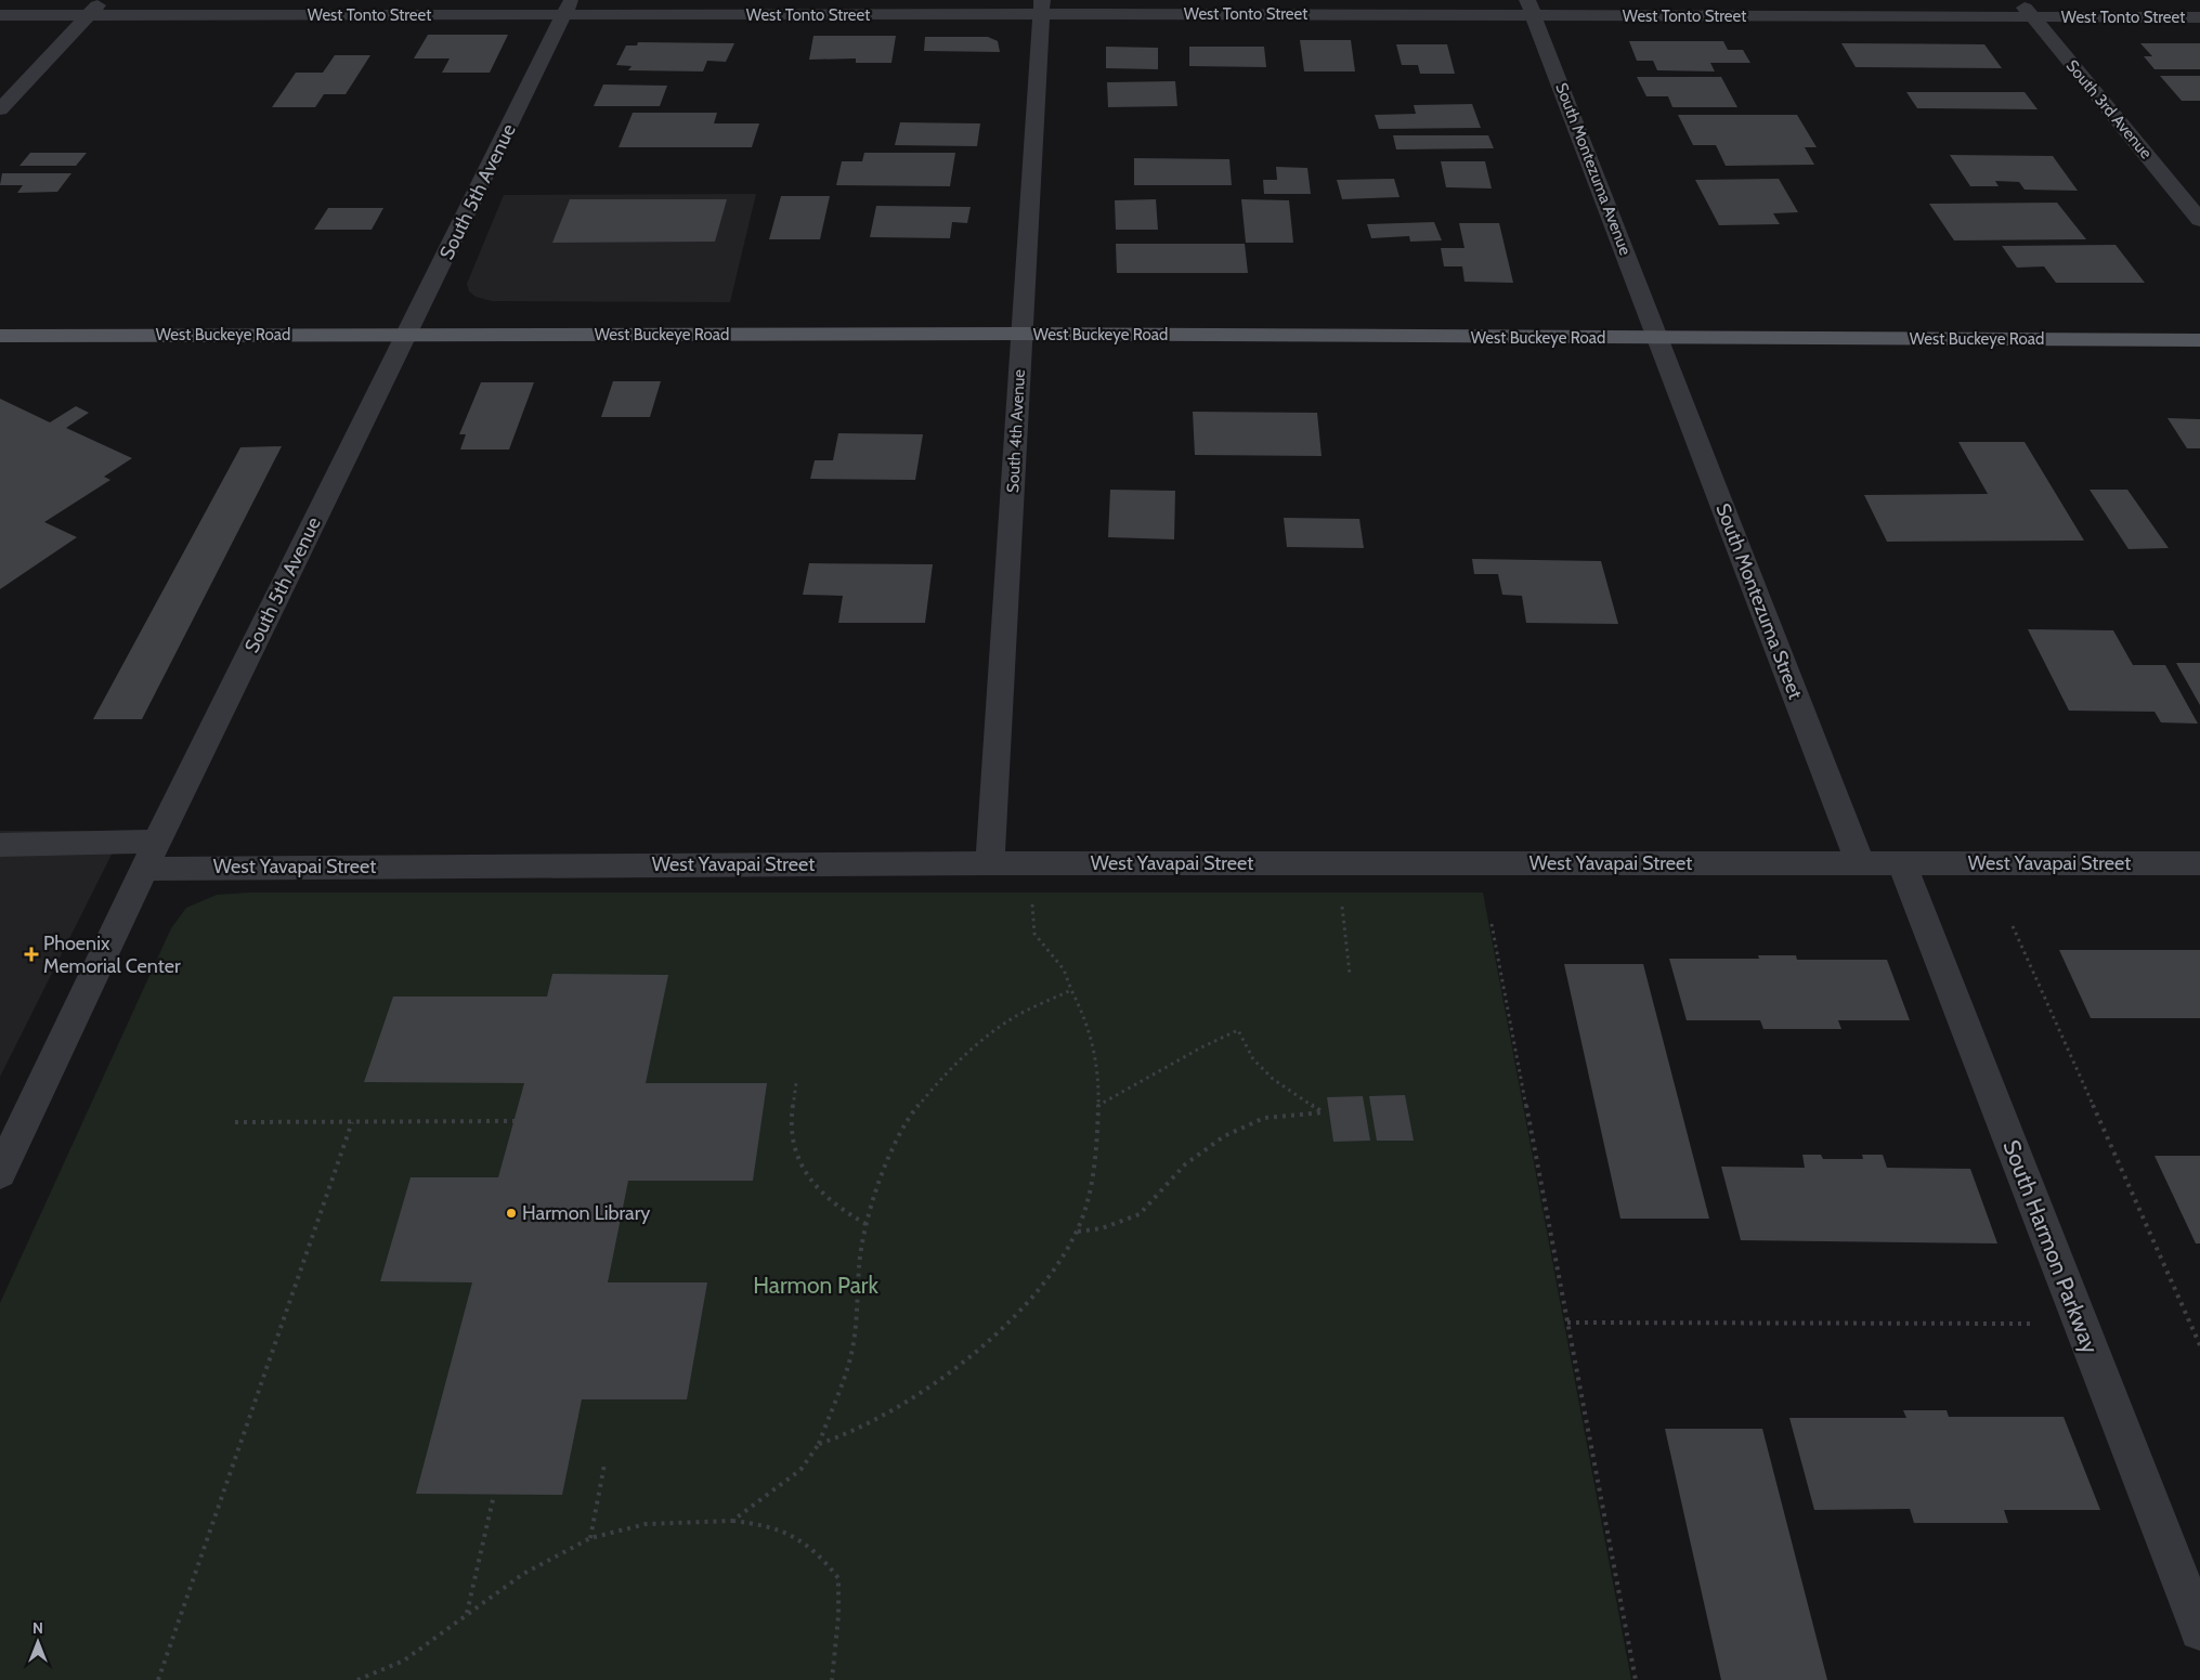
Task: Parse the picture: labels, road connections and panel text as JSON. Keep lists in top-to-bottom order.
{
  "streets": {
    "main road": ["West Buckeye Road"],
    "street": [
      "West Tonto Street",
      "South 3rd Avenue",
      "South Montezuma Avenue",
      "South 5th Avenue",
      "South 4th Avenue",
      "South Montezuma Street",
      "West Yavapai Street",
      "South Harmon Parkway"
    ]
  },
  "crossings": [
    ["West Tonto Street", "South 3rd Avenue"],
    ["West Tonto Street", "South Montezuma Avenue"],
    ["West Tonto Street", "South 5th Avenue"],
    ["West Tonto Street", "South 4th Avenue"],
    ["South Montezuma Avenue", "West Buckeye Road"],
    ["South Montezuma Avenue", "South Montezuma Street"],
    ["South 5th Avenue", "West Buckeye Road"],
    ["South 5th Avenue", "West Yavapai Street"],
    ["West Buckeye Road", "South 4th Avenue"],
    ["West Buckeye Road", "South Montezuma Street"],
    ["South 4th Avenue", "West Yavapai Street"],
    ["South Montezuma Street", "West Yavapai Street"],
    ["West Yavapai Street", "South Harmon Parkway"]
  ],
  "parks": ["Harmon Park"],
  "places": {
    "health": ["Phoenix Memorial Center"],
    "other": ["Harmon Library"]
  },
  "north": "top"
}
